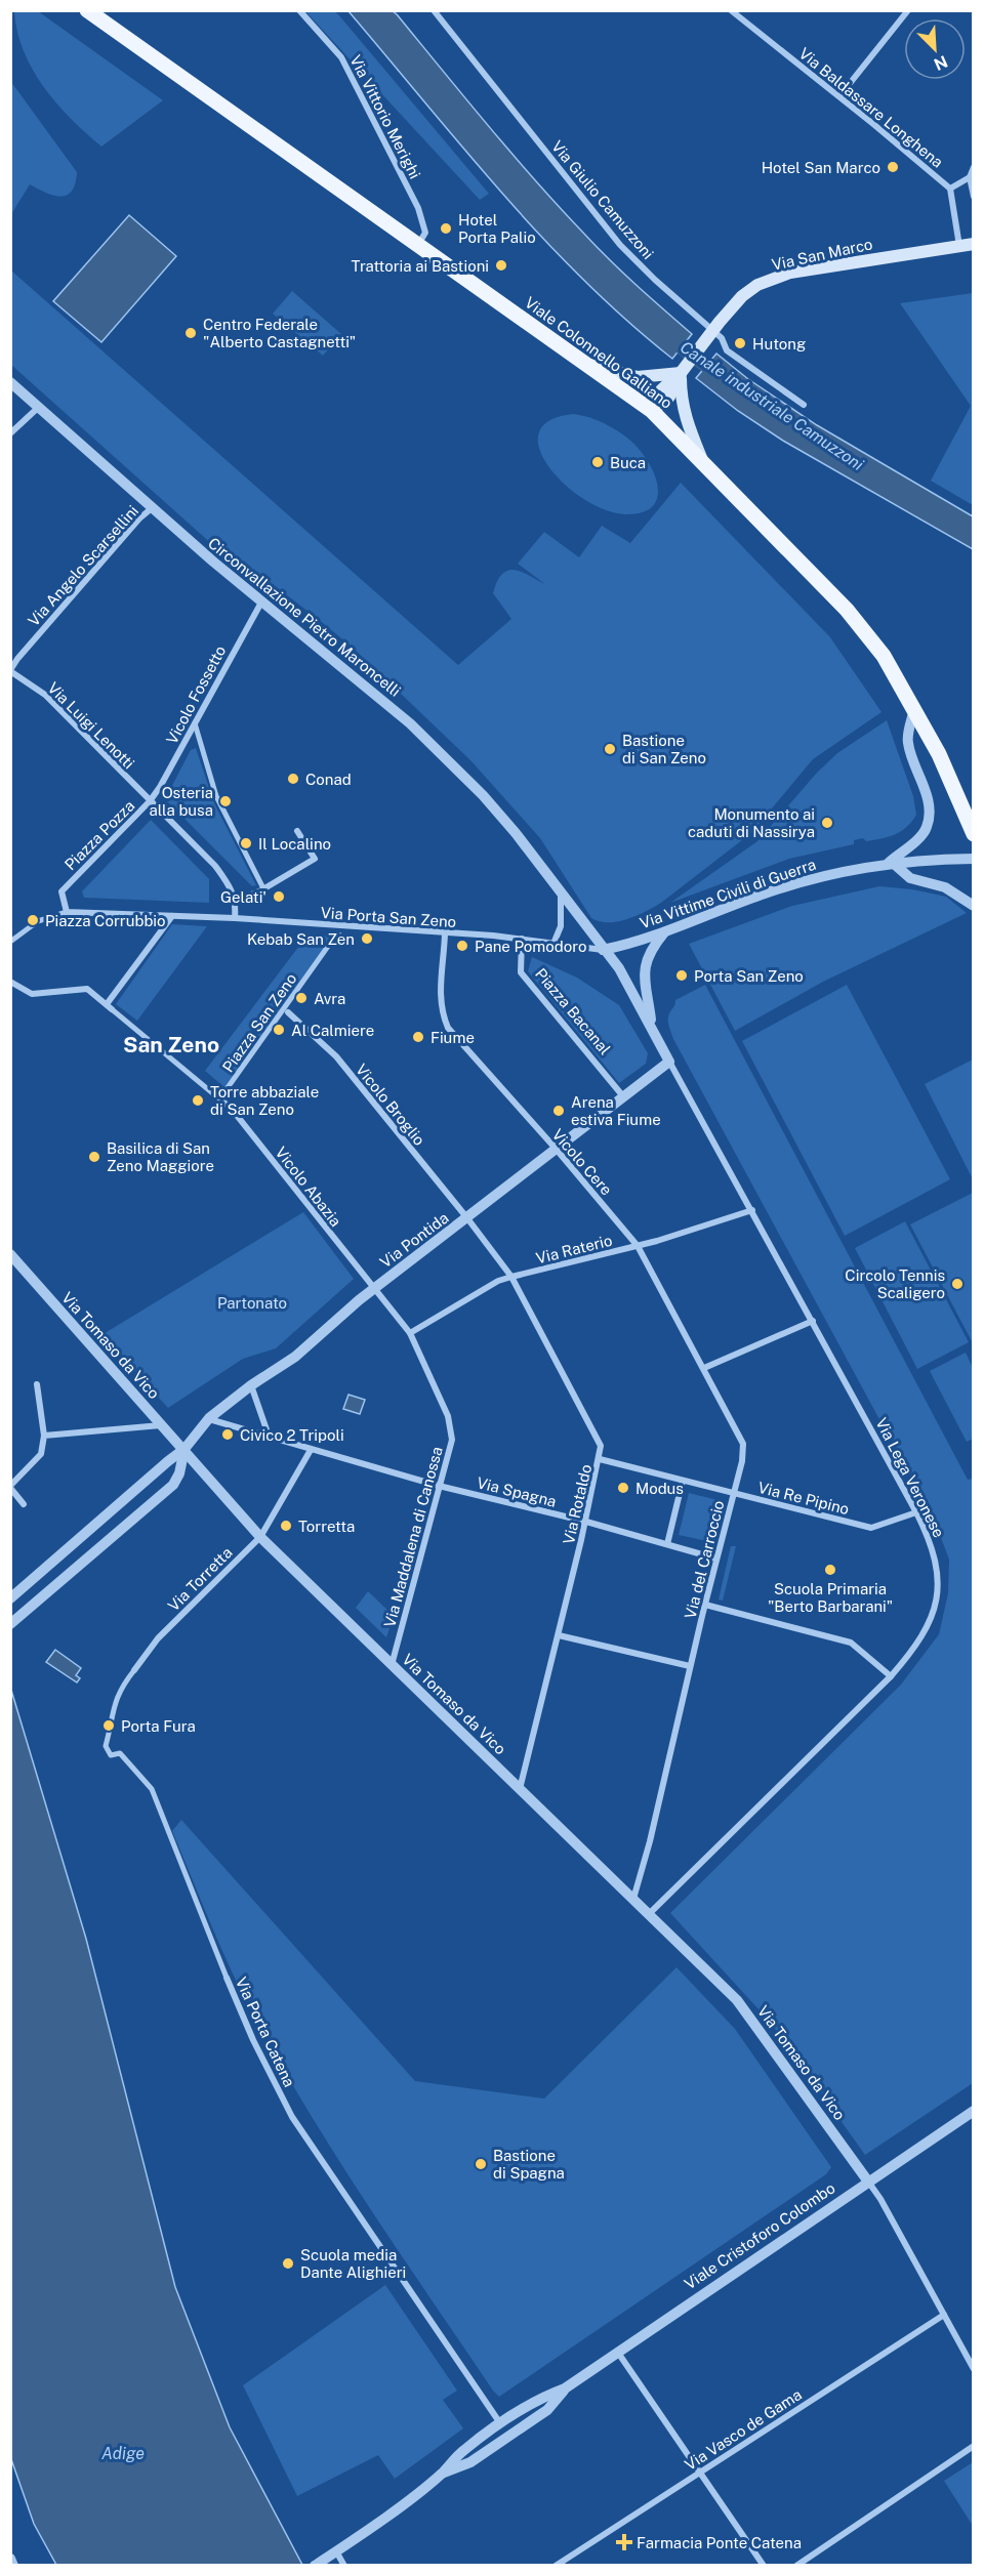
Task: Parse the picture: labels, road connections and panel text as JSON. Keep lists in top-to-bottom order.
{
  "streets": {
    "main road": ["Via San Marco", "Viale Colonnello Galliano"],
    "street": [
      "Via Baldassare Longhena",
      "Via Vittorio Merighi",
      "Via Giulio Camuzzoni",
      "Via Angelo Scarsellini",
      "Circonvallazione Pietro Maroncelli",
      "Vicolo Fossetto",
      "Via Luigi Lenotti",
      "Piazza Pozza",
      "Via Vittime Civili di Guerra",
      "Via Porta San Zeno",
      "Piazza Bacanal",
      "Piazza San Zeno",
      "Vicolo Broglio",
      "Vicolo Cere",
      "Vicolo Abazia",
      "Via Pontida",
      "Via Raterio",
      "Via Tomaso da Vico",
      "Via Lega Veronese",
      "Via Spagna",
      "Via Re Pipino",
      "Via Rotaldo",
      "Via Maddalena di Canossa",
      "Via del Carroccio",
      "Via Torretta",
      "Via Porta Catena",
      "Viale Cristoforo Colombo",
      "Via Vasco de Gama"
    ]
  },
  "crossings": [
    ["Via Baldassare Longhena", "Via San Marco"],
    ["Via Vittorio Merighi", "Viale Colonnello Galliano"],
    ["Via Giulio Camuzzoni", "Via San Marco"],
    ["Via San Marco", "Viale Colonnello Galliano"],
    ["Via Angelo Scarsellini", "Circonvallazione Pietro Maroncelli"],
    ["Via Angelo Scarsellini", "Via Luigi Lenotti"],
    ["Circonvallazione Pietro Maroncelli", "Vicolo Fossetto"],
    ["Circonvallazione Pietro Maroncelli", "Via Vittime Civili di Guerra"],
    ["Circonvallazione Pietro Maroncelli", "Via Porta San Zeno"],
    ["Vicolo Fossetto", "Via Luigi Lenotti"],
    ["Vicolo Fossetto", "Piazza Pozza"],
    ["Via Luigi Lenotti", "Piazza Pozza"],
    ["Via Vittime Civili di Guerra", "Via Porta San Zeno"],
    ["Via Porta San Zeno", "Piazza Bacanal"],
    ["Via Porta San Zeno", "Vicolo Cere"],
    ["Piazza Bacanal", "Via Pontida"],
    ["Piazza San Zeno", "Vicolo Abazia"],
    ["Vicolo Broglio", "Via Pontida"],
    ["Vicolo Broglio", "Via Rotaldo"],
    ["Vicolo Cere", "Via Pontida"],
    ["Vicolo Cere", "Via Raterio"],
    ["Vicolo Cere", "Via del Carroccio"],
    ["Vicolo Abazia", "Via Pontida"],
    ["Vicolo Abazia", "Via Maddalena di Canossa"],
    ["Via Pontida", "Via Tomaso da Vico"],
    ["Via Pontida", "Via Lega Veronese"],
    ["Via Pontida", "Via Spagna"],
    ["Via Pontida", "Via Rotaldo"],
    ["Via Pontida", "Via Maddalena di Canossa"],
    ["Via Raterio", "Via Lega Veronese"],
    ["Via Raterio", "Via Rotaldo"],
    ["Via Raterio", "Via Maddalena di Canossa"],
    ["Via Raterio", "Via del Carroccio"],
    ["Via Tomaso da Vico", "Via Lega Veronese"],
    ["Via Tomaso da Vico", "Via Rotaldo"],
    ["Via Tomaso da Vico", "Via Maddalena di Canossa"],
    ["Via Tomaso da Vico", "Via del Carroccio"],
    ["Via Tomaso da Vico", "Via Torretta"],
    ["Via Tomaso da Vico", "Viale Cristoforo Colombo"],
    ["Via Lega Veronese", "Via Re Pipino"],
    ["Via Spagna", "Via Rotaldo"],
    ["Via Spagna", "Via Maddalena di Canossa"],
    ["Via Spagna", "Via del Carroccio"],
    ["Via Re Pipino", "Via Rotaldo"],
    ["Via Re Pipino", "Via del Carroccio"],
    ["Via Torretta", "Via Porta Catena"],
    ["Via Porta Catena", "Viale Cristoforo Colombo"]
  ],
  "districts": ["San Zeno"],
  "water": ["Canale industriale Camuzzoni", "Adige"],
  "parks": ["Partonato"],
  "places": {
    "other": [
      "Hotel San Marco",
      "Hotel Porta Palio",
      "Trattoria ai Bastioni",
      "Centro Federale \"Alberto Castagnetti\"",
      "Hutong",
      "Buca",
      "Bastione di San Zeno",
      "Conad",
      "Osteria alla busa",
      "Monumento ai caduti di Nassirya",
      "Il Localino",
      "Gelati'",
      "Piazza Corrubbio",
      "Kebab San Zen",
      "Pane Pomodoro",
      "Porta San Zeno",
      "Avra",
      "Al Calmiere",
      "Fiume",
      "Torre abbaziale di San Zeno",
      "Arena estiva Fiume",
      "Basilica di San Zeno Maggiore",
      "Circolo Tennis Scaligero",
      "Civico 2 Tripoli",
      "Modus",
      "Torretta",
      "Scuola Primaria \"Berto Barbarani\"",
      "Porta Fura",
      "Bastione di Spagna",
      "Scuola media Dante Alighieri"
    ],
    "health": ["Farmacia Ponte Catena"]
  },
  "north": "bottom right"
}
